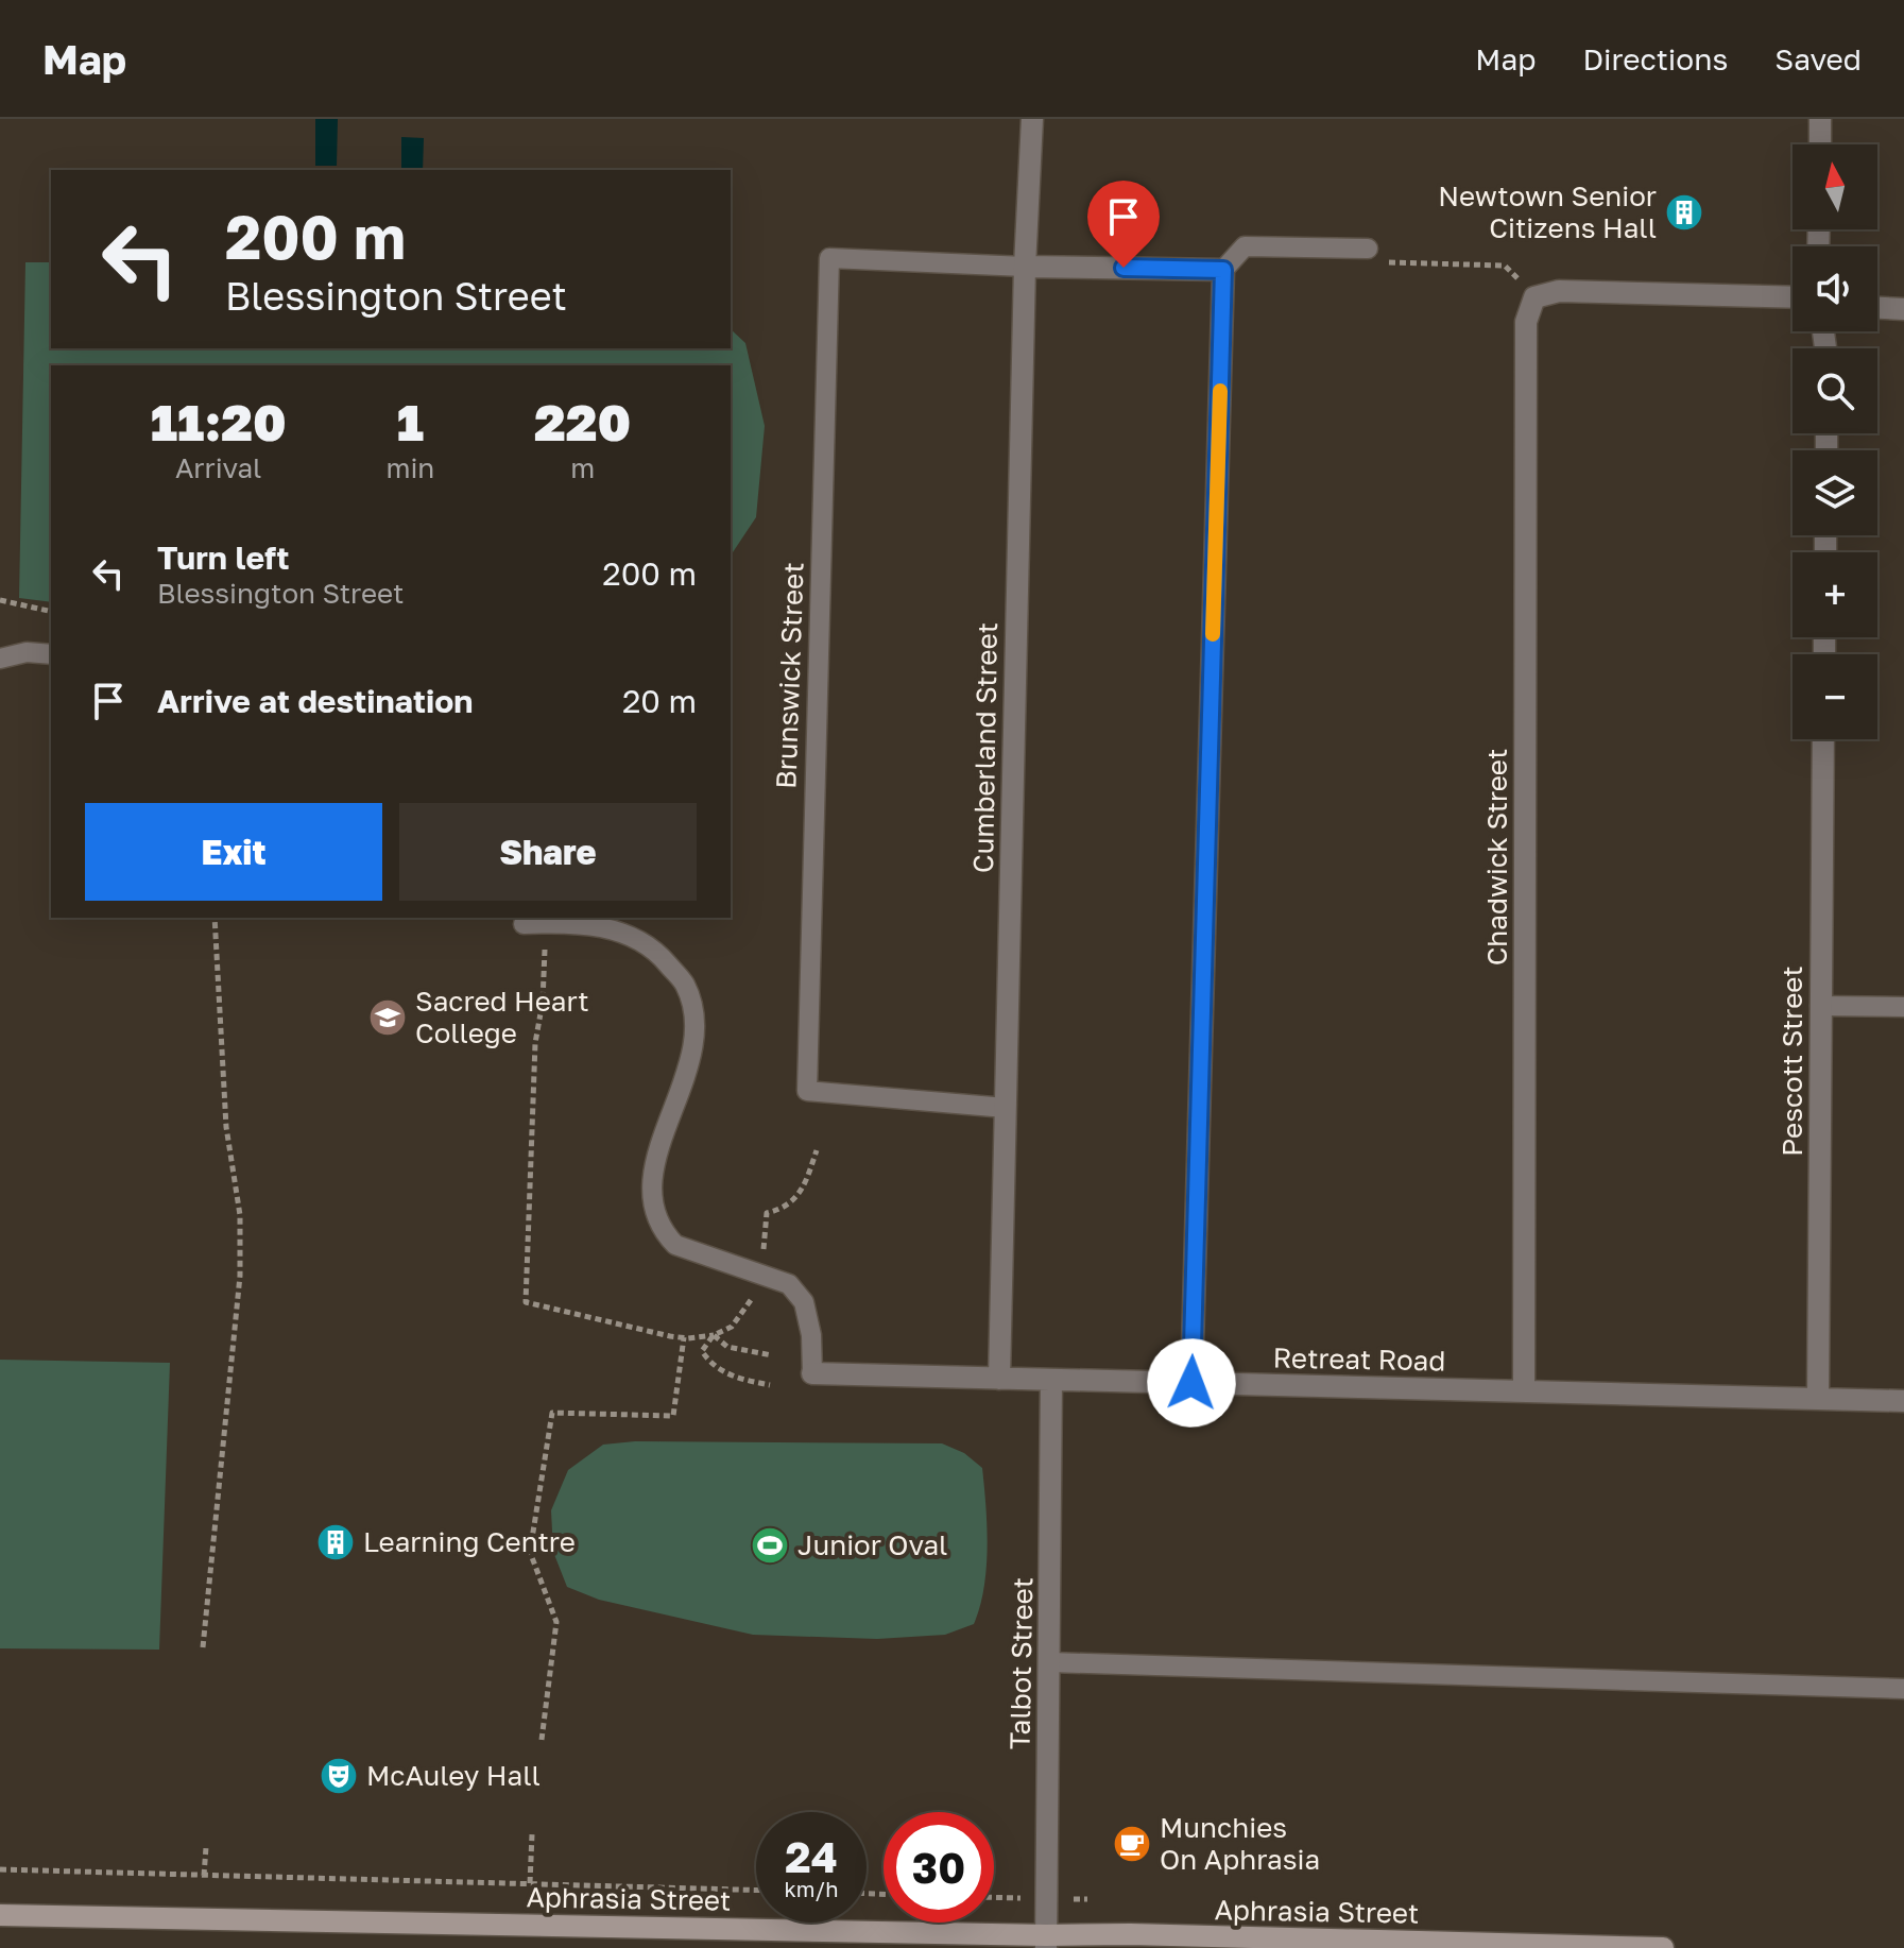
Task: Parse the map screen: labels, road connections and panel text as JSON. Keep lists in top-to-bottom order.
{
  "streets": {
    "street": [
      "Cumberland Street",
      "Chadwick Street",
      "Pescott Street",
      "Retreat Road",
      "Talbot Street",
      "Aphrasia Street"
    ],
    "lane": ["Brunswick Street"]
  },
  "crossings": [
    ["Brunswick Street", "Cumberland Street"],
    ["Cumberland Street", "Retreat Road"],
    ["Chadwick Street", "Retreat Road"],
    ["Pescott Street", "Retreat Road"],
    ["Retreat Road", "Talbot Street"],
    ["Talbot Street", "Aphrasia Street"]
  ],
  "places": {
    "building": ["Newtown Senior Citizens Hall", "Learning Centre"],
    "school or university": ["Sacred Heart College"],
    "sports": ["Junior Oval"],
    "theatre": ["McAuley Hall"],
    "cafe": ["Munchies On Aphrasia"]
  },
  "north": "top",
  "page": {
    "header": "Map",
    "nav": ["Map", "Directions", "Saved"],
    "map_buttons": ["+", "−"],
    "turn": ["200 m", "Blessington Street"],
    "eta": [
      "11:20",
      "Arrival",
      "1",
      "min",
      "220",
      "m"
    ],
    "list": [
      {
        "name": "Turn left",
        "note": "Blessington Street",
        "value": "200 m"
      },
      {
        "name": "Arrive at destination",
        "value": "20 m"
      }
    ],
    "buttons": ["Exit", "Share"],
    "speed": "24 km/h",
    "limit": "30"
  }
}
